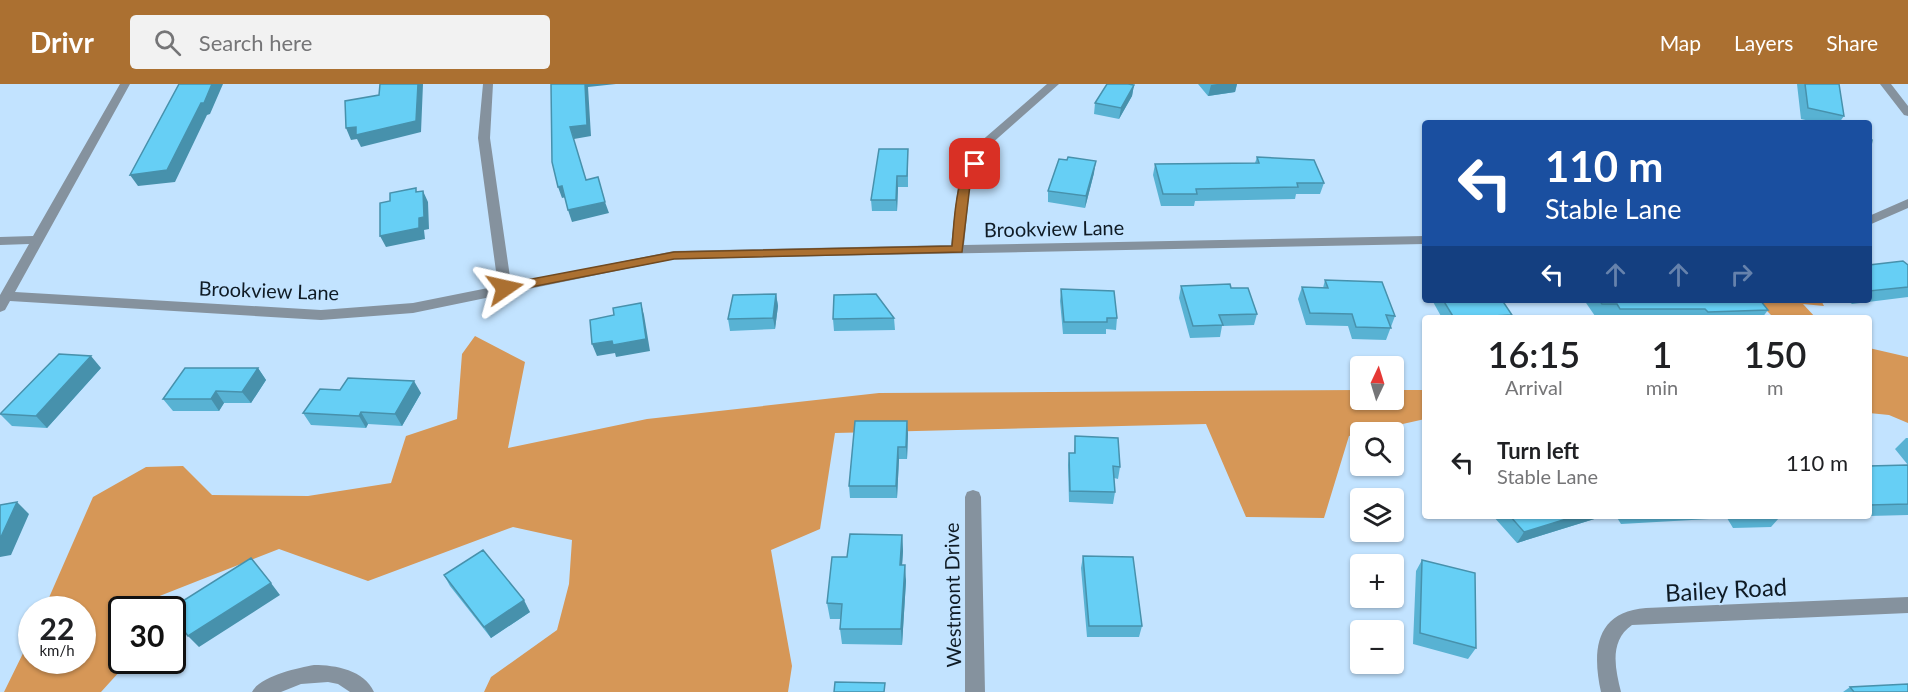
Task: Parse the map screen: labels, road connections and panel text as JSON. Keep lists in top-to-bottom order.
{
  "streets": {
    "street": ["Brookview Lane", "Bailey Road", "Westmont Drive"]
  },
  "north": "top",
  "page": {
    "header": "Drivr",
    "search": "Search here",
    "nav": ["Map", "Layers", "Share"],
    "turn": ["110 m", "Stable Lane"],
    "eta": [
      "16:15",
      "Arrival",
      "1",
      "min",
      "150",
      "m"
    ],
    "map_buttons": ["+", "−"],
    "list": [
      {
        "name": "Turn left",
        "note": "Stable Lane",
        "value": "110 m"
      }
    ],
    "speed": "22 km/h",
    "limit": "30"
  }
}
